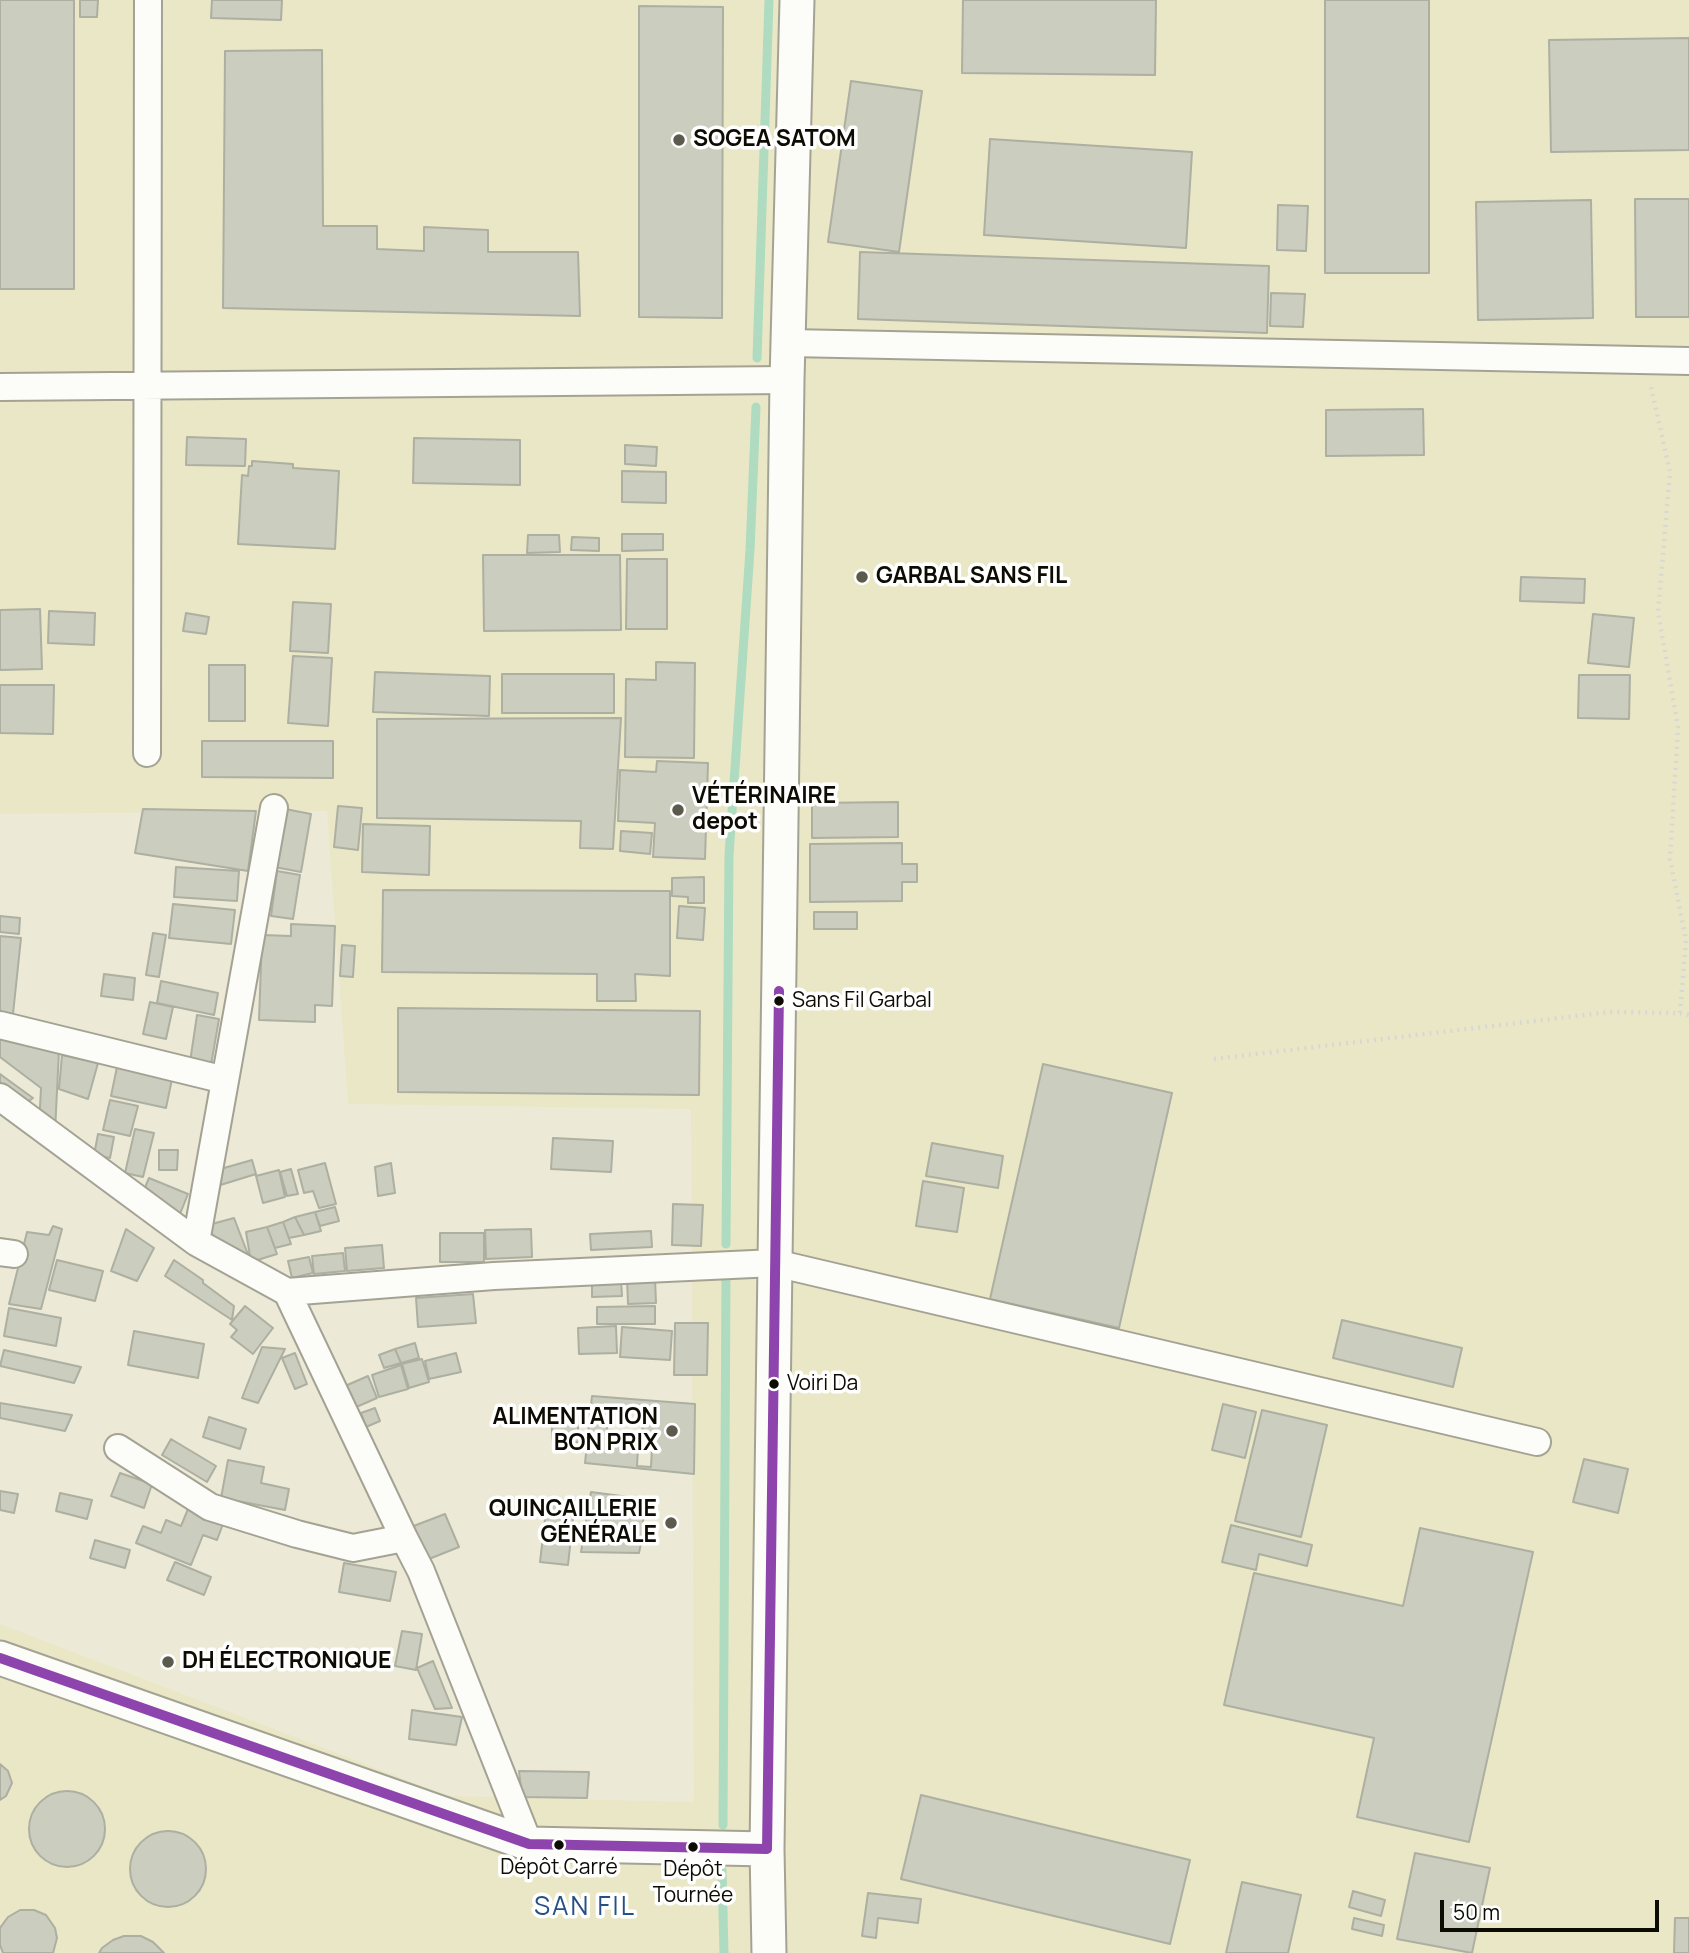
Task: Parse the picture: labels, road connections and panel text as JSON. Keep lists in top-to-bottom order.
{
  "districts": ["SAN FIL"],
  "places": [
    "SOGEA SATOM",
    "GARBAL SANS FIL",
    "VÉTÉRINAIRE depot",
    "Sans Fil Garbal",
    "Voiri Da",
    "ALIMENTATION BON PRIX",
    "QUINCAILLERIE GÉNÉRALE",
    "DH ÉLECTRONIQUE",
    "Dépôt Carré",
    "Dépôt Tournée"
  ],
  "scale_bar": "50 m"
}
